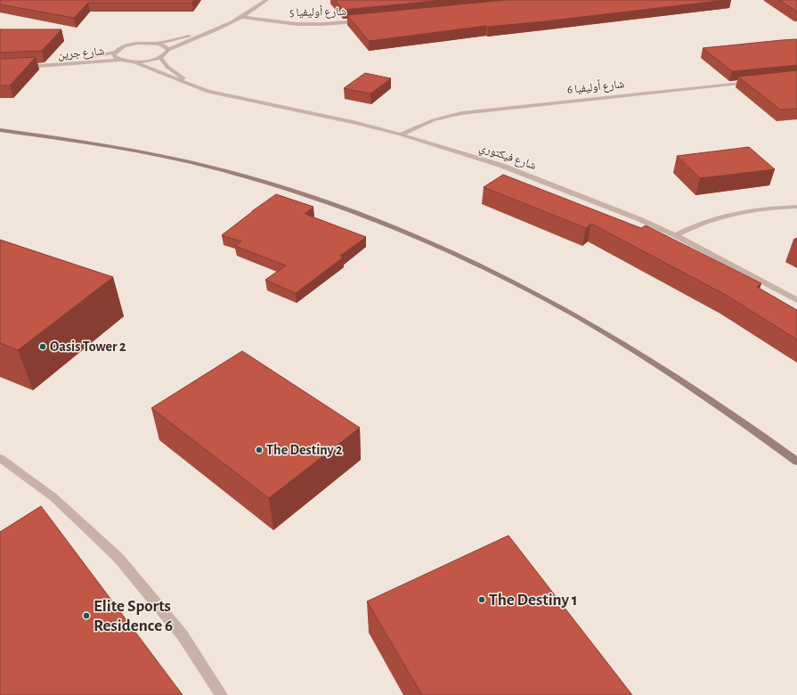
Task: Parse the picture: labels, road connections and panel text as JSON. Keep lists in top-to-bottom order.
{
  "streets": {
    "street": [
      "شارع أوليفيا 5",
      "شارع جرين",
      "شارع أوليفيا 6",
      "شارع فيكتوري"
    ]
  },
  "crossings": [
    ["شارع جرين", "شارع فيكتوري"],
    ["شارع أوليفيا 6", "شارع فيكتوري"]
  ],
  "places": [
    "Oasis Tower 2",
    "The Destiny 2",
    "The Destiny 1",
    "Elite Sports Residence 6"
  ]
}
